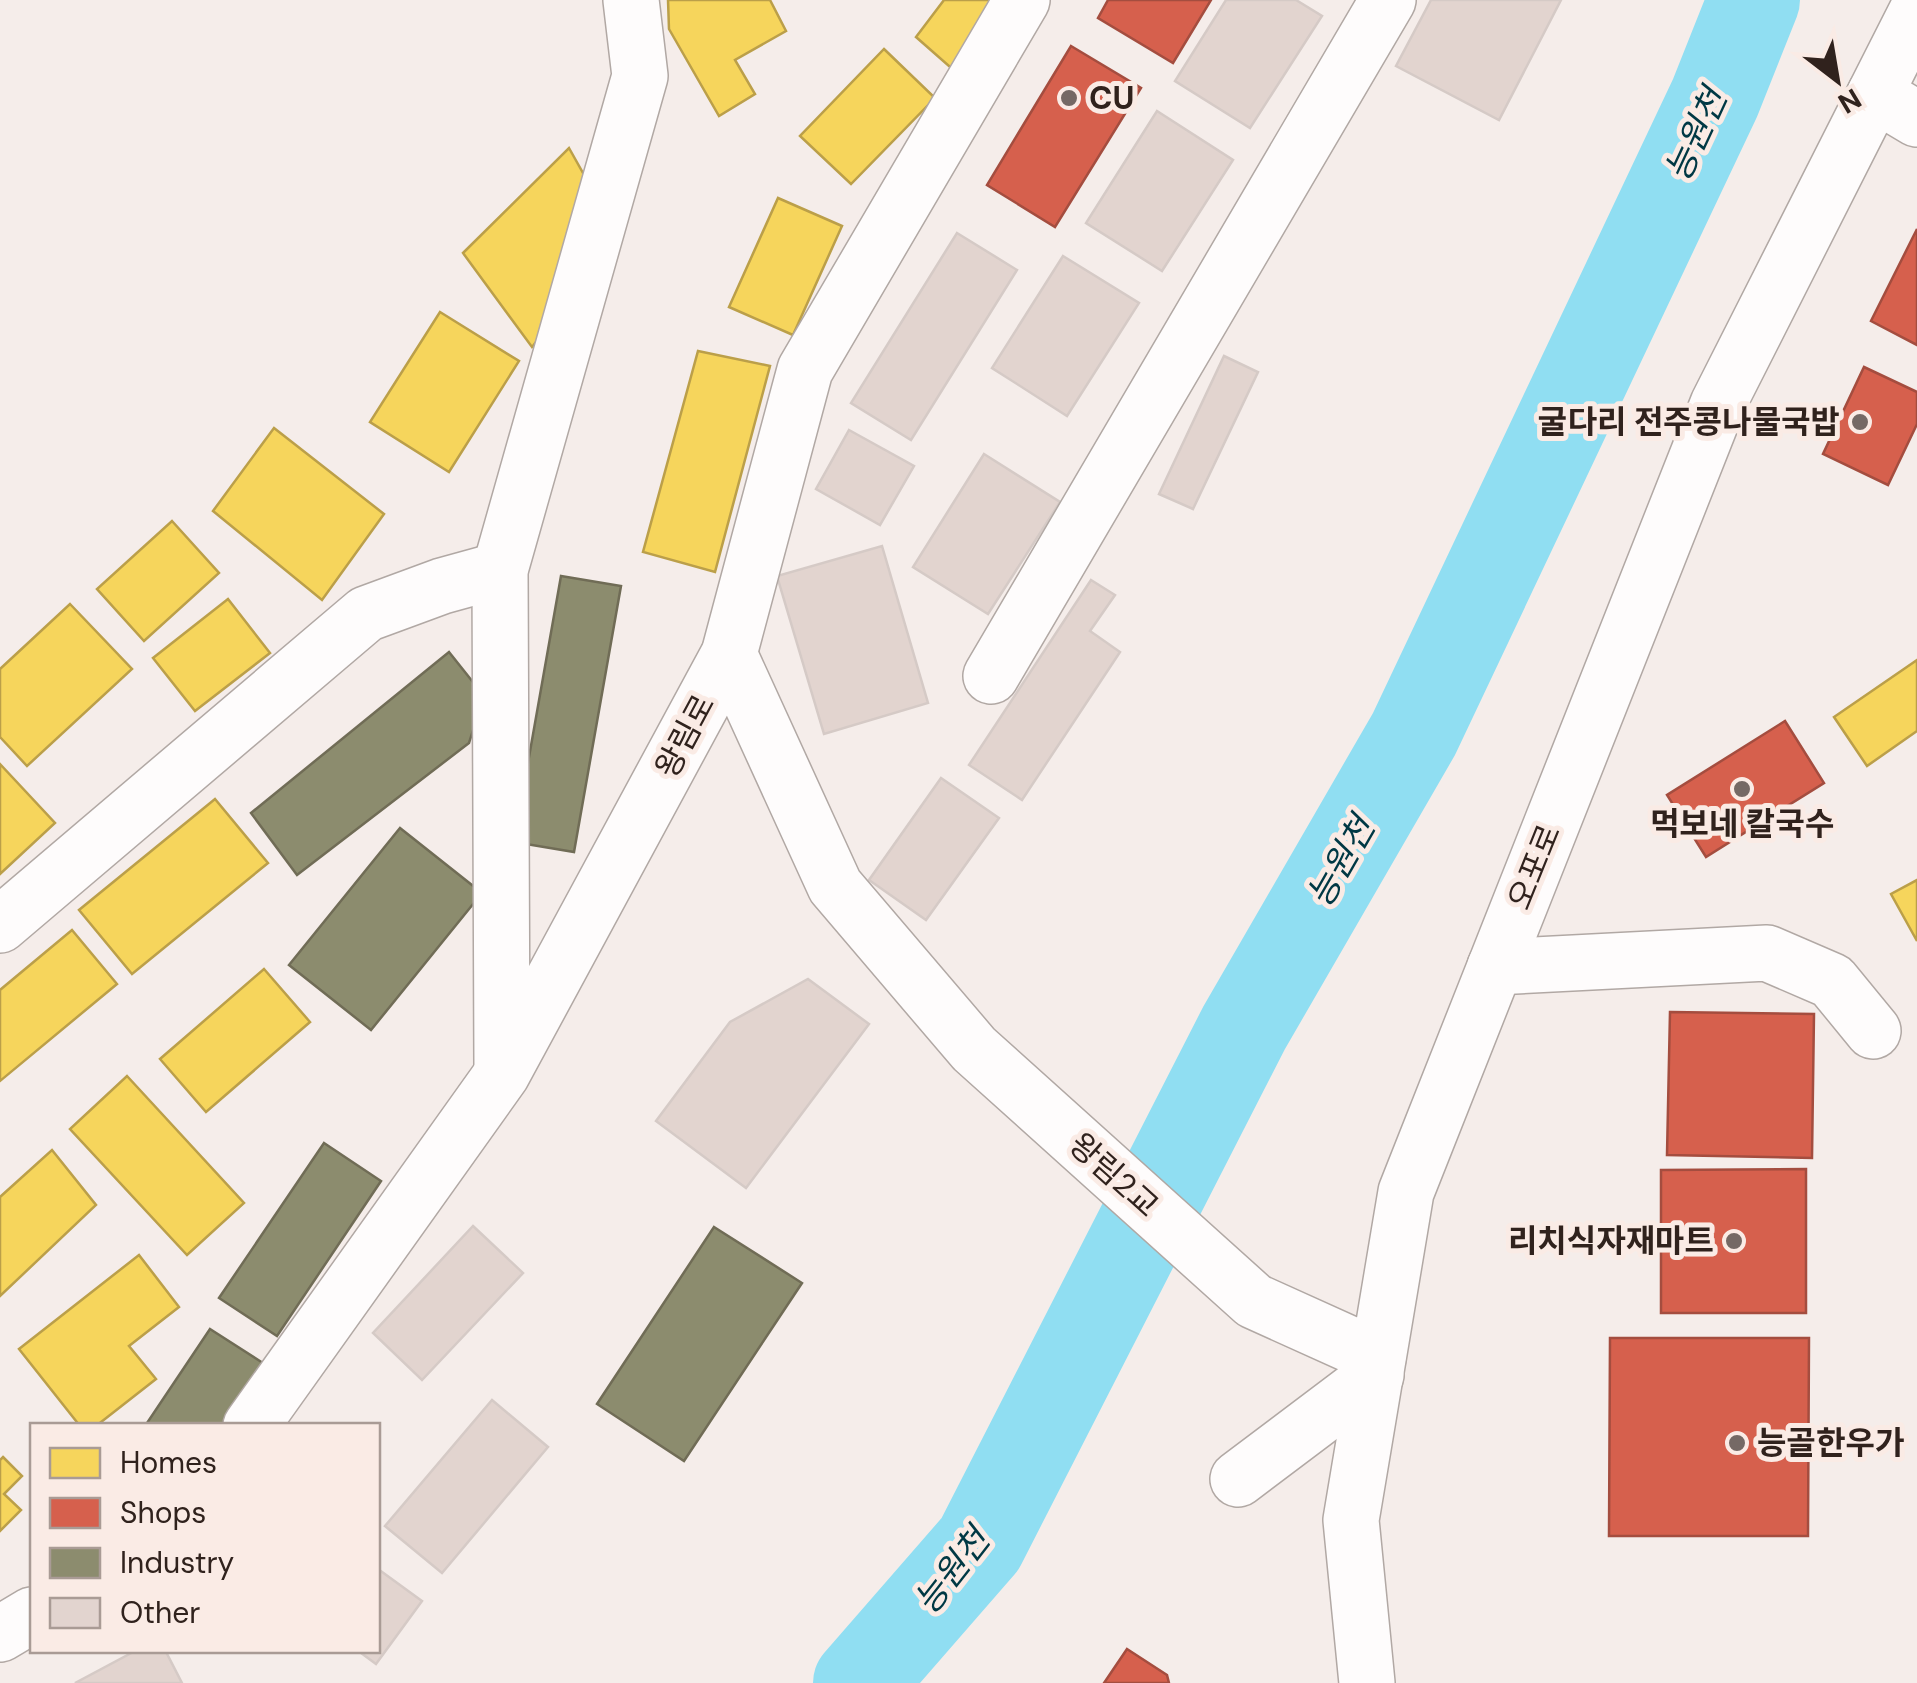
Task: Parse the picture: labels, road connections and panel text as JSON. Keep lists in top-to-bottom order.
{
  "streets": {
    "street": ["왕림로", "오포로", "왕림2교"]
  },
  "crossings": [
    ["왕림로", "왕림2교"],
    ["오포로", "왕림2교"]
  ],
  "water": ["능원천"],
  "places": [
    "CU",
    "굴다리 전주콩나물국밥",
    "먹보네 칼국수",
    "리치식자재마트",
    "능골한우가"
  ],
  "legend": [
    "Homes",
    "Shops",
    "Industry",
    "Other"
  ],
  "north": "bottom right"
}
